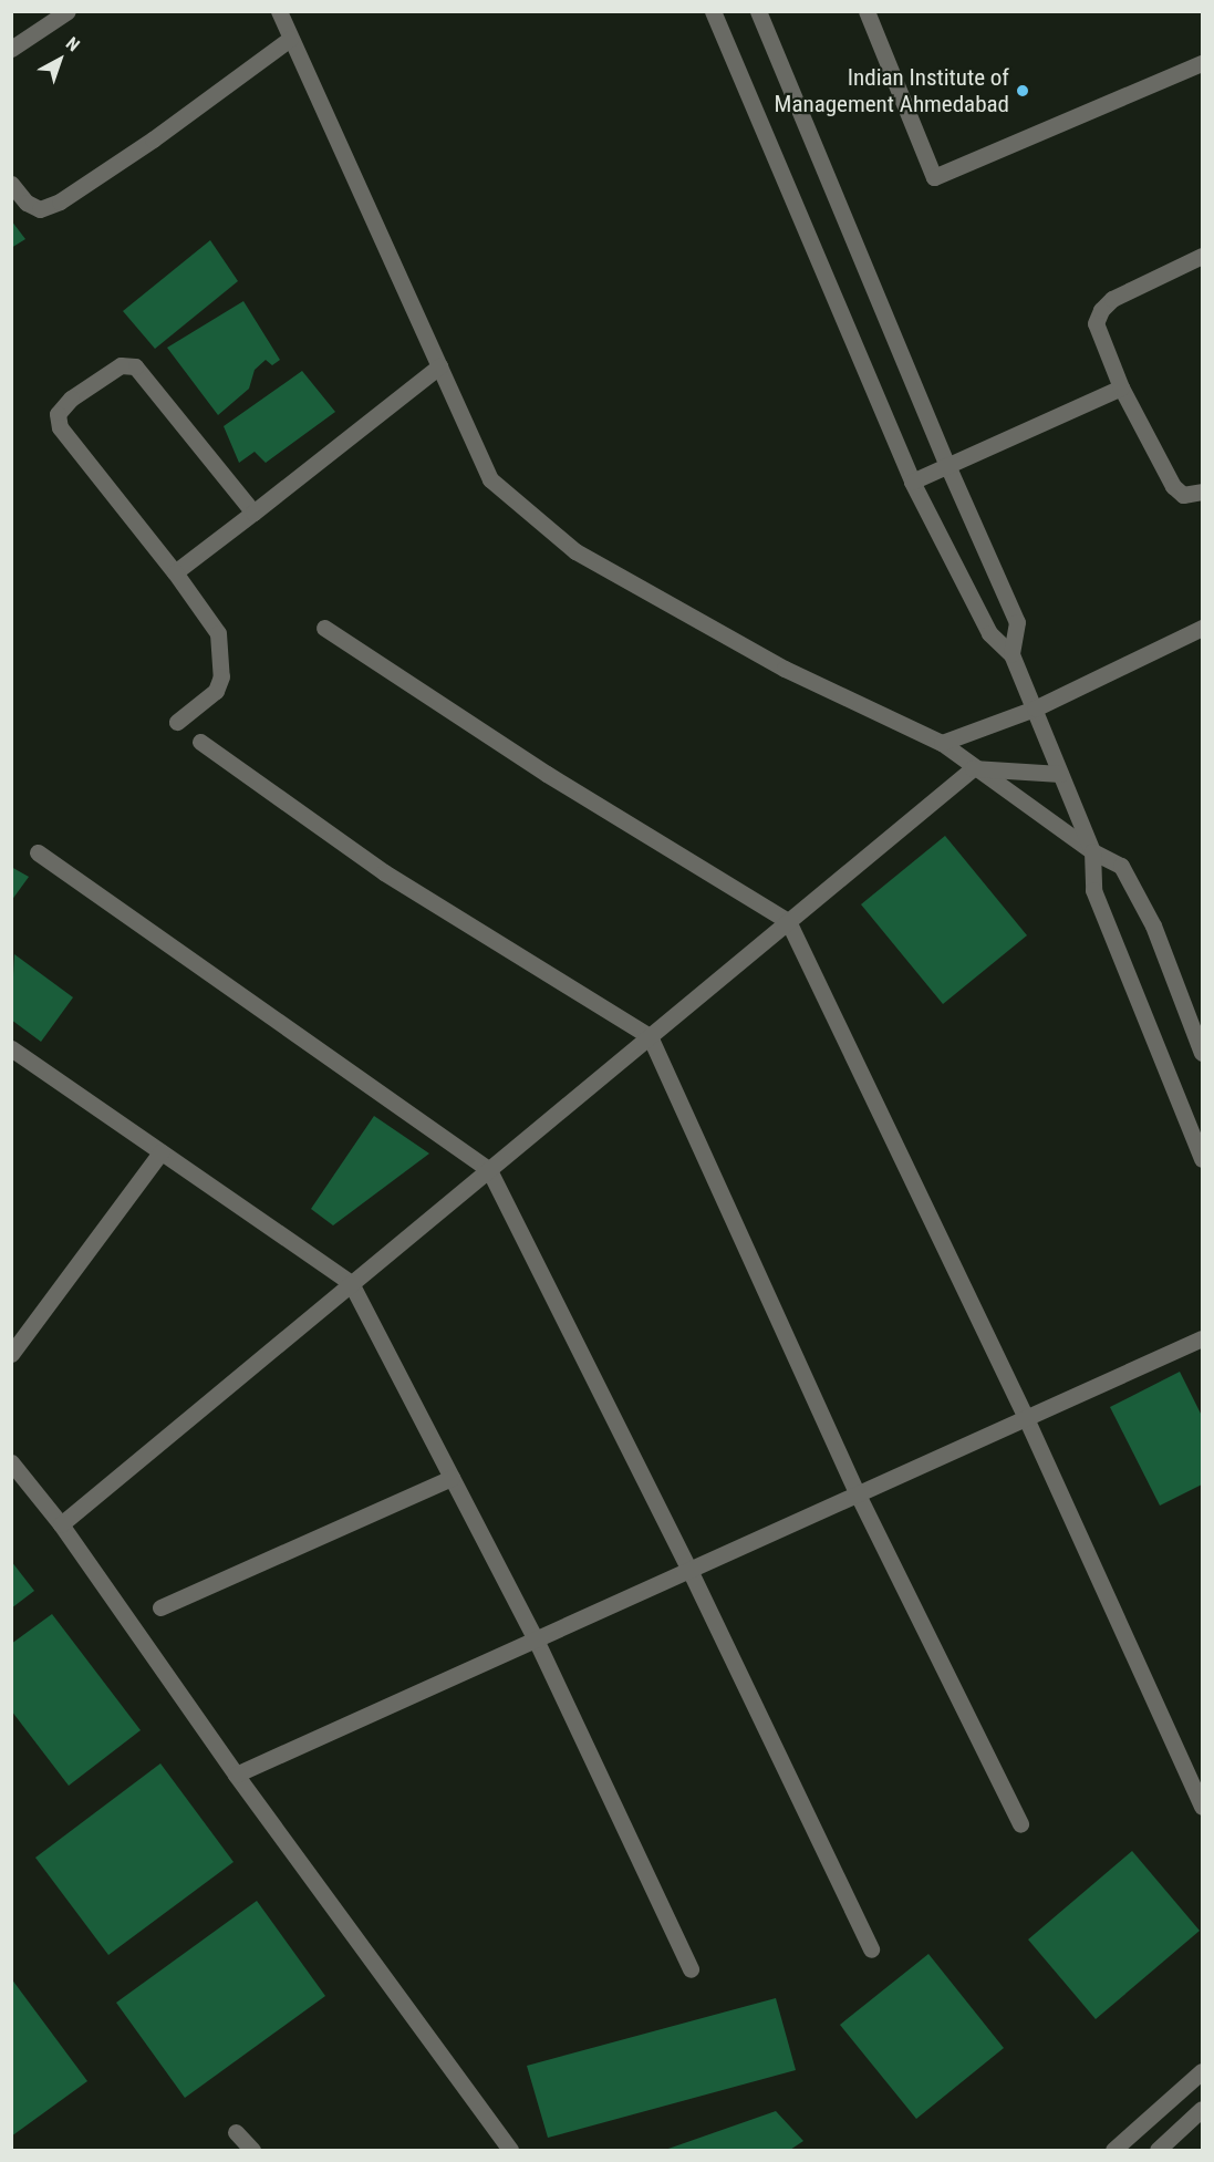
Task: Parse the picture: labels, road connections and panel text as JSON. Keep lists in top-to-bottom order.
{
  "places": ["Indian Institute of Management Ahmedabad"],
  "north": "top right"
}
